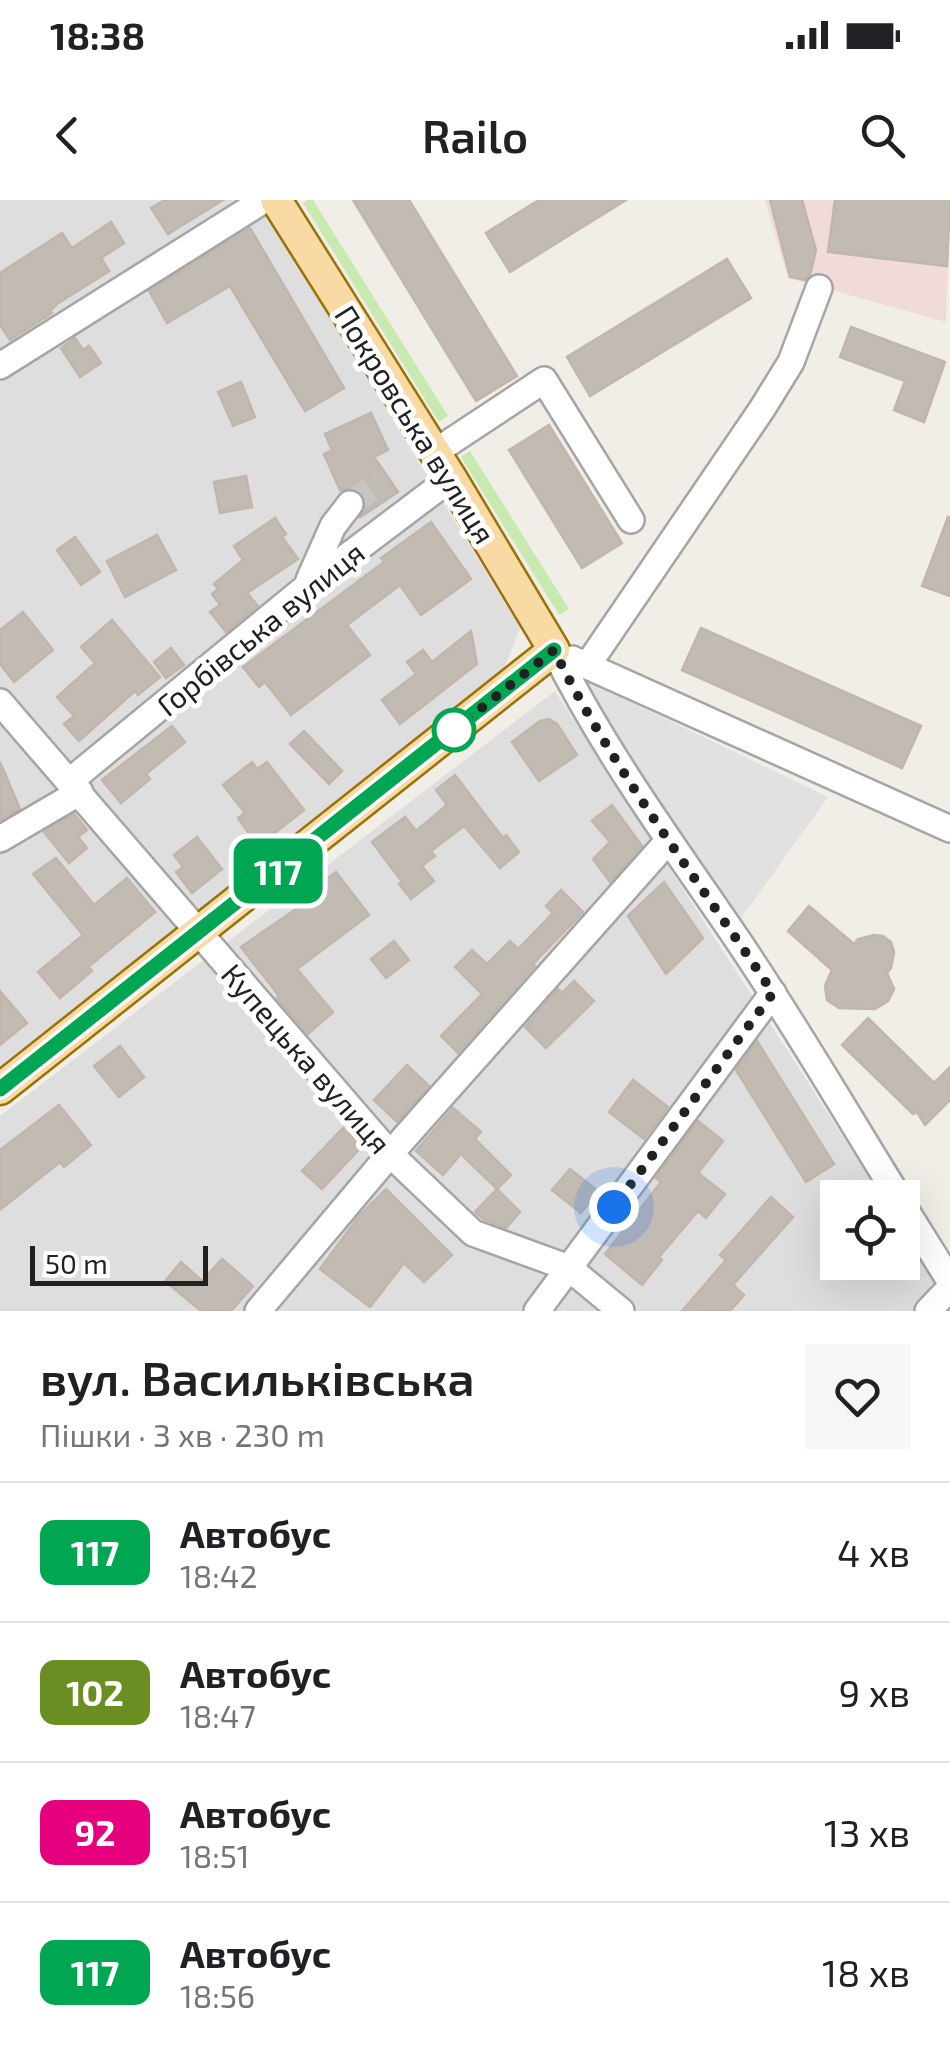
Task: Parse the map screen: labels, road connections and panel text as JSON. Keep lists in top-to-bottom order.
{
  "streets": {
    "main road": ["Покровська вулиця"],
    "street": ["Горбівська вулиця", "Купецька вулиця"]
  },
  "crossings": [
    ["Покровська вулиця", "Горбівська вулиця"],
    ["Горбівська вулиця", "Купецька вулиця"]
  ],
  "lines": ["bus line 117"],
  "scale_bar": "50 m",
  "page": {
    "status": "18:38",
    "header": "Railo",
    "on_map": "117",
    "scale": "50 m",
    "heading": ["вул. Васильківська", "Пішки · 3 хв · 230 m"],
    "list": [
      {
        "mark": "117",
        "name": "Автобус",
        "note": "18:42",
        "value": "4 хв"
      },
      {
        "mark": "102",
        "name": "Автобус",
        "note": "18:47",
        "value": "9 хв"
      },
      {
        "mark": "92",
        "name": "Автобус",
        "note": "18:51",
        "value": "13 хв"
      },
      {
        "mark": "117",
        "name": "Автобус",
        "note": "18:56",
        "value": "18 хв"
      }
    ]
  }
}
